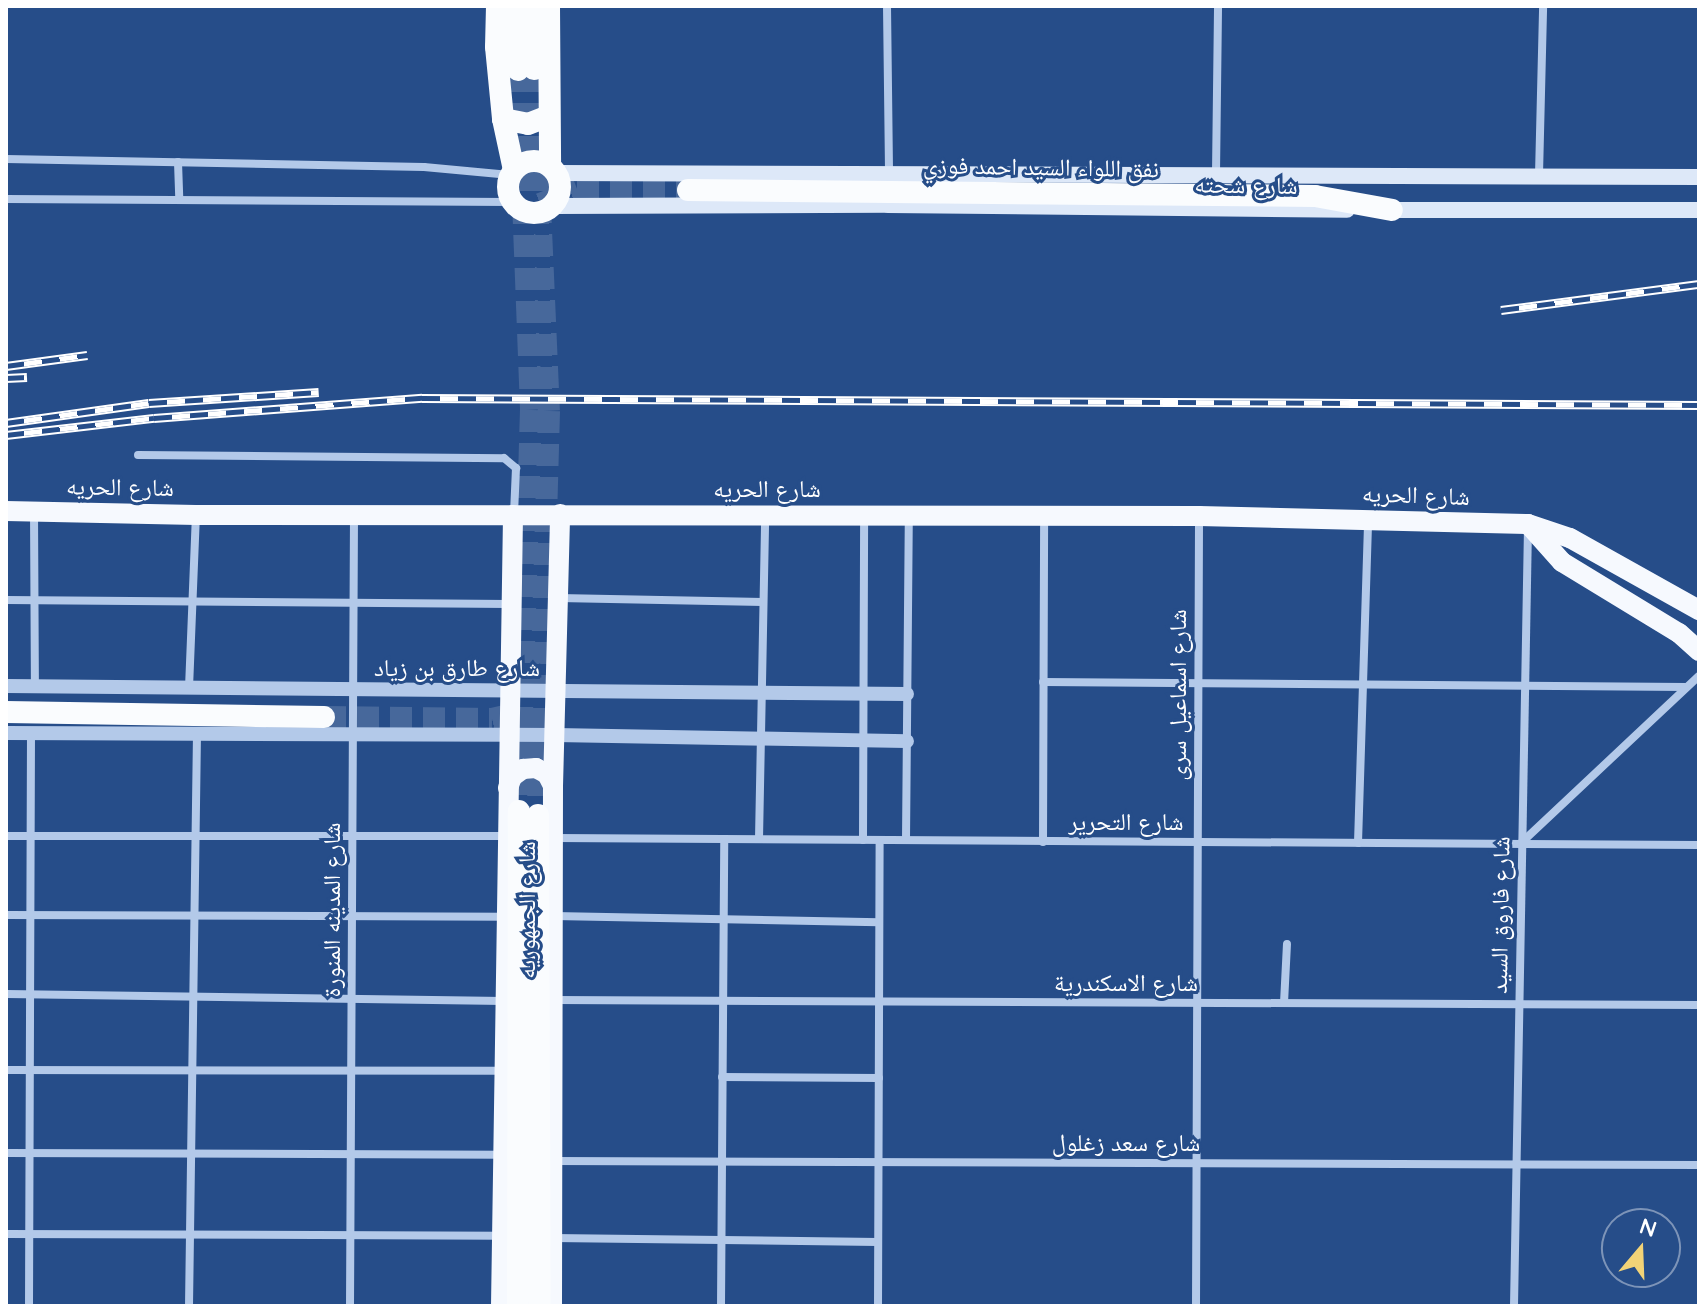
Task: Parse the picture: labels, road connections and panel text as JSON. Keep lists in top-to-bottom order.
{
  "streets": {
    "highway": ["نفق اللواء السيد احمد فوزي", "شارع الجمهوريه"],
    "main road": ["شارع شحته", "شارع الحريه"],
    "street": [
      "شارع طارق بن زياد",
      "شارع اسماعيل سرى",
      "شارع التحرير",
      "شارع المدينه المنورة",
      "شارع فاروق السيد",
      "شارع الاسكندرية",
      "شارع سعد زغلول"
    ]
  },
  "crossings": [
    ["نفق اللواء السيد احمد فوزي", "شارع شحته"],
    ["شارع الحريه", "شارع اسماعيل سرى"],
    ["شارع الحريه", "شارع المدينه المنورة"],
    ["شارع الحريه", "شارع الجمهوريه"],
    ["شارع الحريه", "شارع فاروق السيد"],
    ["شارع طارق بن زياد", "شارع المدينه المنورة"],
    ["شارع طارق بن زياد", "شارع الجمهوريه"],
    ["شارع اسماعيل سرى", "شارع التحرير"],
    ["شارع اسماعيل سرى", "شارع الاسكندرية"],
    ["شارع اسماعيل سرى", "شارع سعد زغلول"],
    ["شارع التحرير", "شارع الجمهوريه"],
    ["شارع التحرير", "شارع فاروق السيد"],
    ["شارع الجمهوريه", "شارع الاسكندرية"],
    ["شارع الجمهوريه", "شارع سعد زغلول"],
    ["شارع فاروق السيد", "شارع الاسكندرية"],
    ["شارع فاروق السيد", "شارع سعد زغلول"]
  ],
  "north": "top"
}
